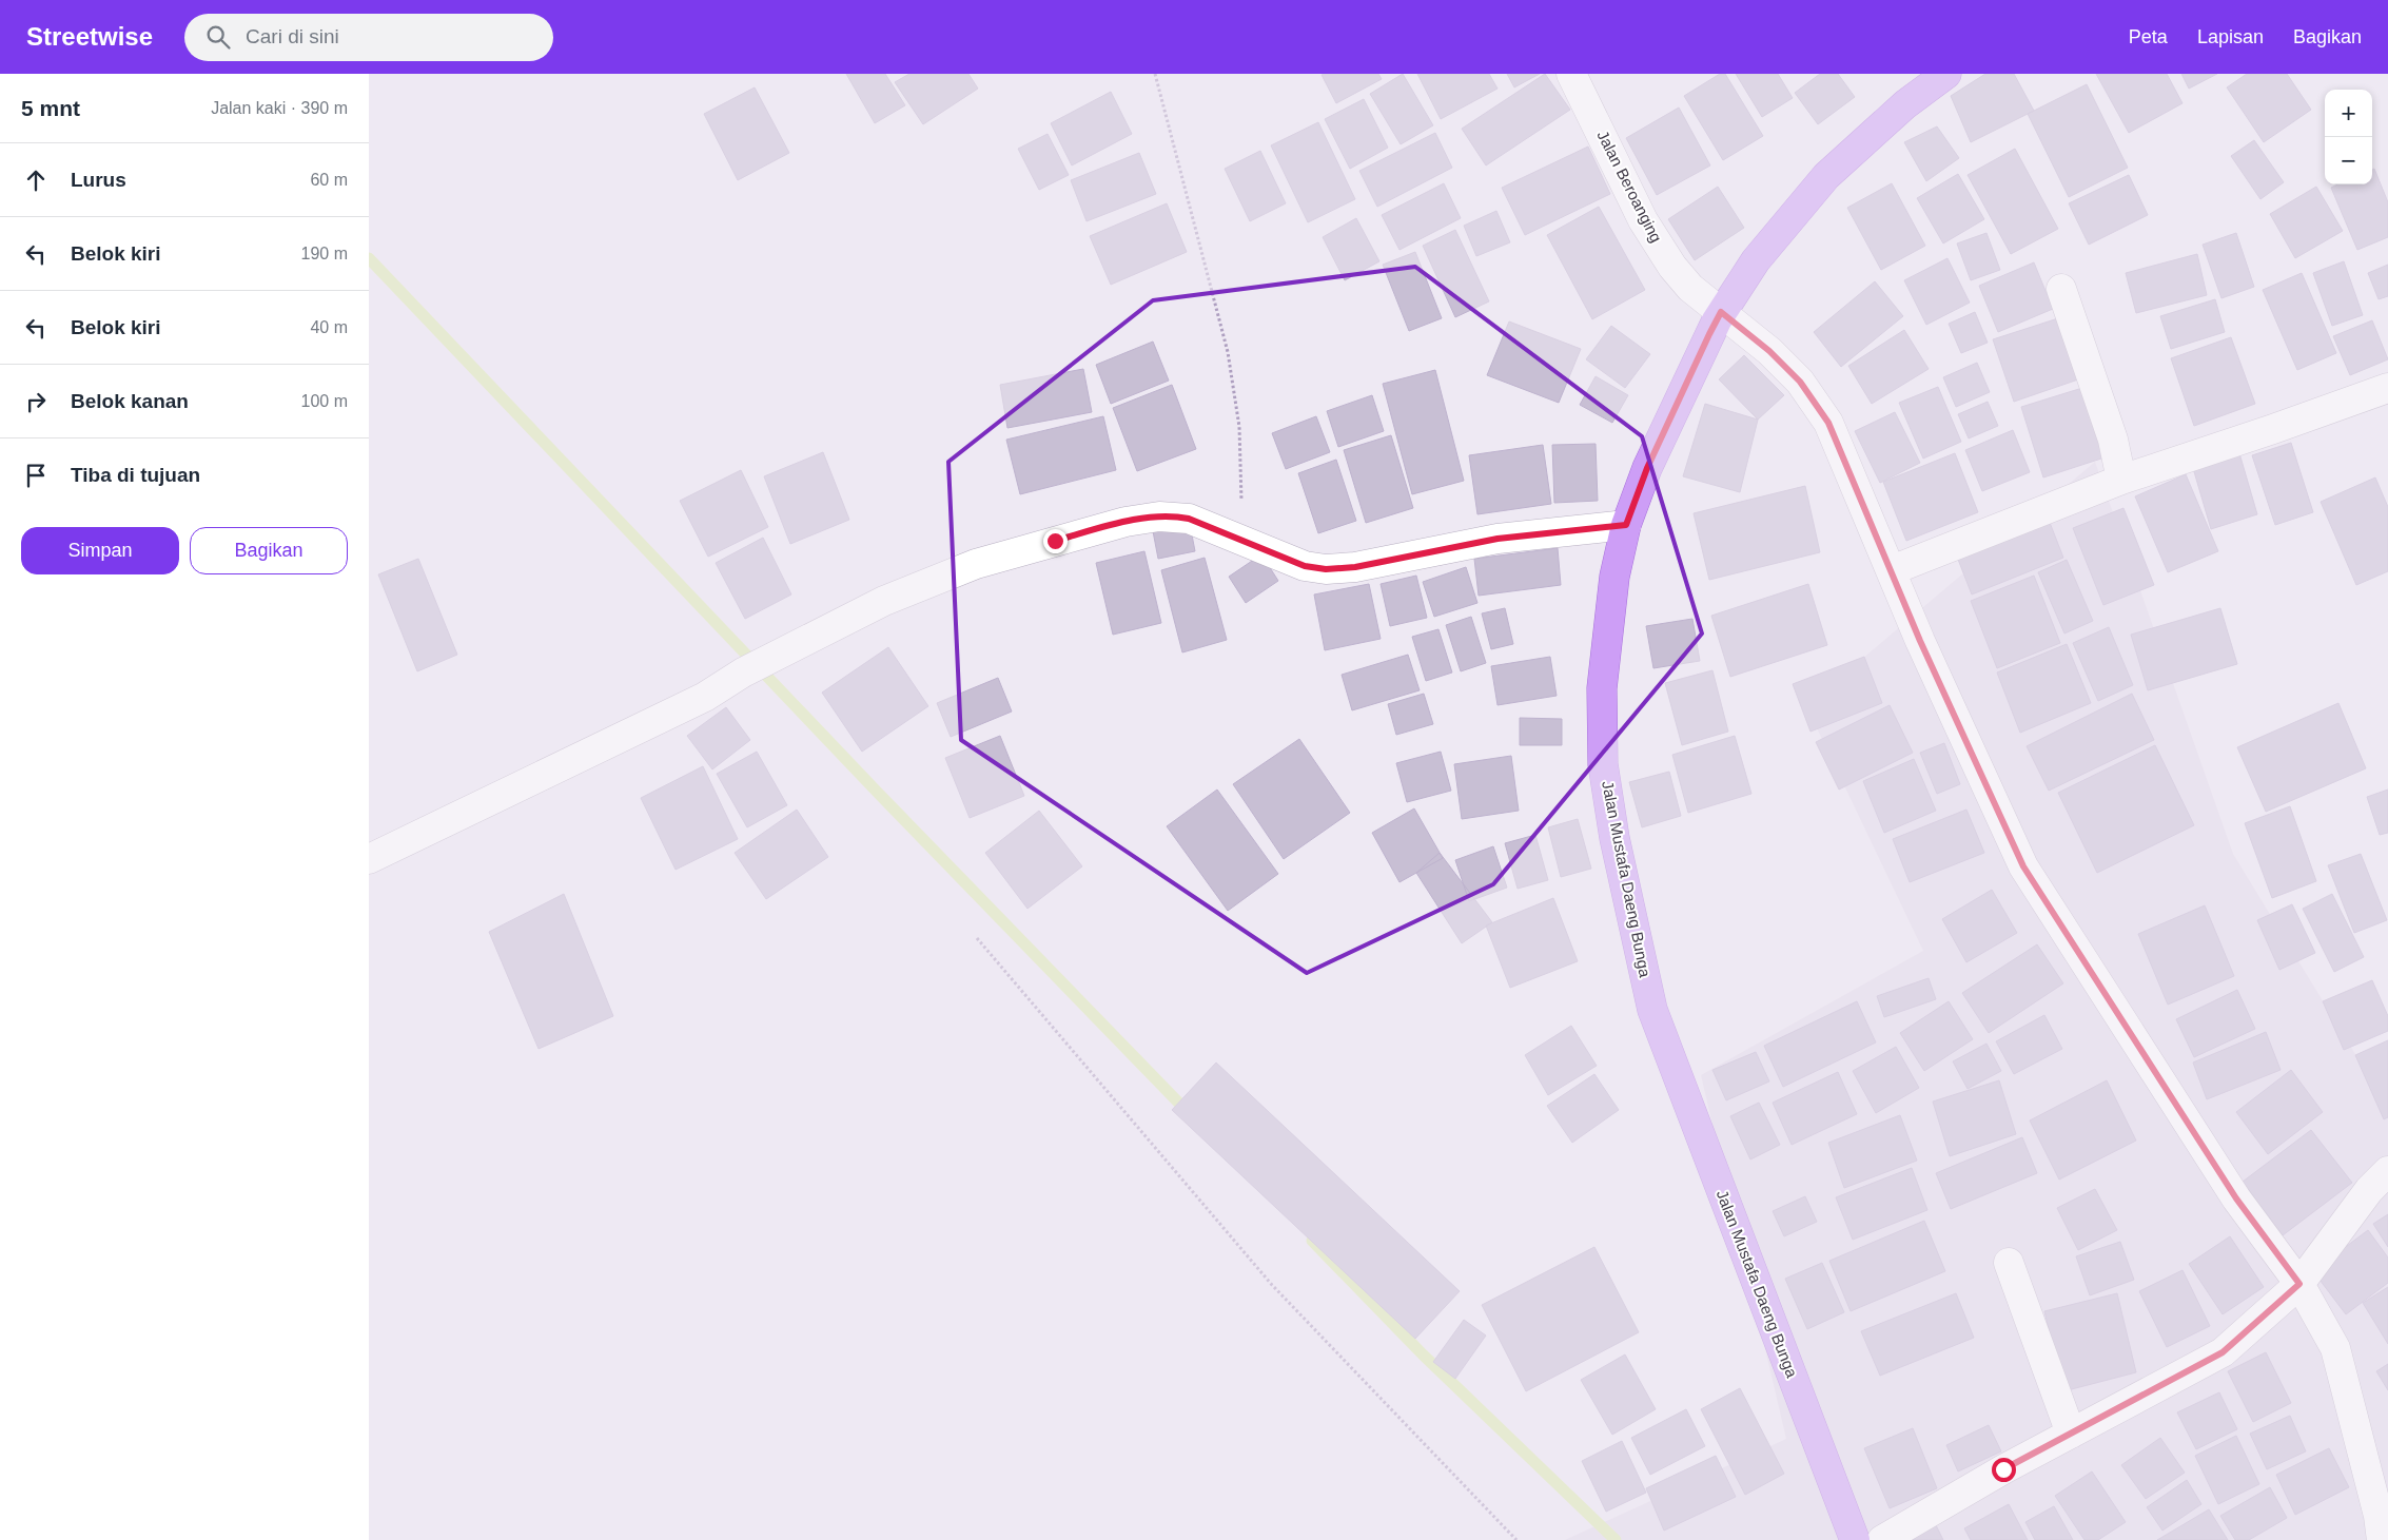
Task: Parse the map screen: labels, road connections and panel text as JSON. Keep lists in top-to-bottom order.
{
  "streets": {
    "main road": ["Jalan Mustafa Daeng Bunga"],
    "street": ["Jalan Beroanging"]
  },
  "crossings": [
    ["Jalan Beroanging", "Jalan Mustafa Daeng Bunga"]
  ],
  "page": {
    "header": "Streetwise",
    "search": "Cari di sini",
    "nav": ["Peta", "Lapisan", "Bagikan"],
    "heading": ["5 mnt", "Jalan kaki · 390 m"],
    "map_buttons": ["+", "−"],
    "list": [
      ["Lurus", "60 m"],
      ["Belok kiri", "190 m"],
      ["Belok kiri", "40 m"],
      ["Belok kanan", "100 m"],
      "Tiba di tujuan"
    ],
    "buttons": ["Simpan", "Bagikan"]
  }
}
